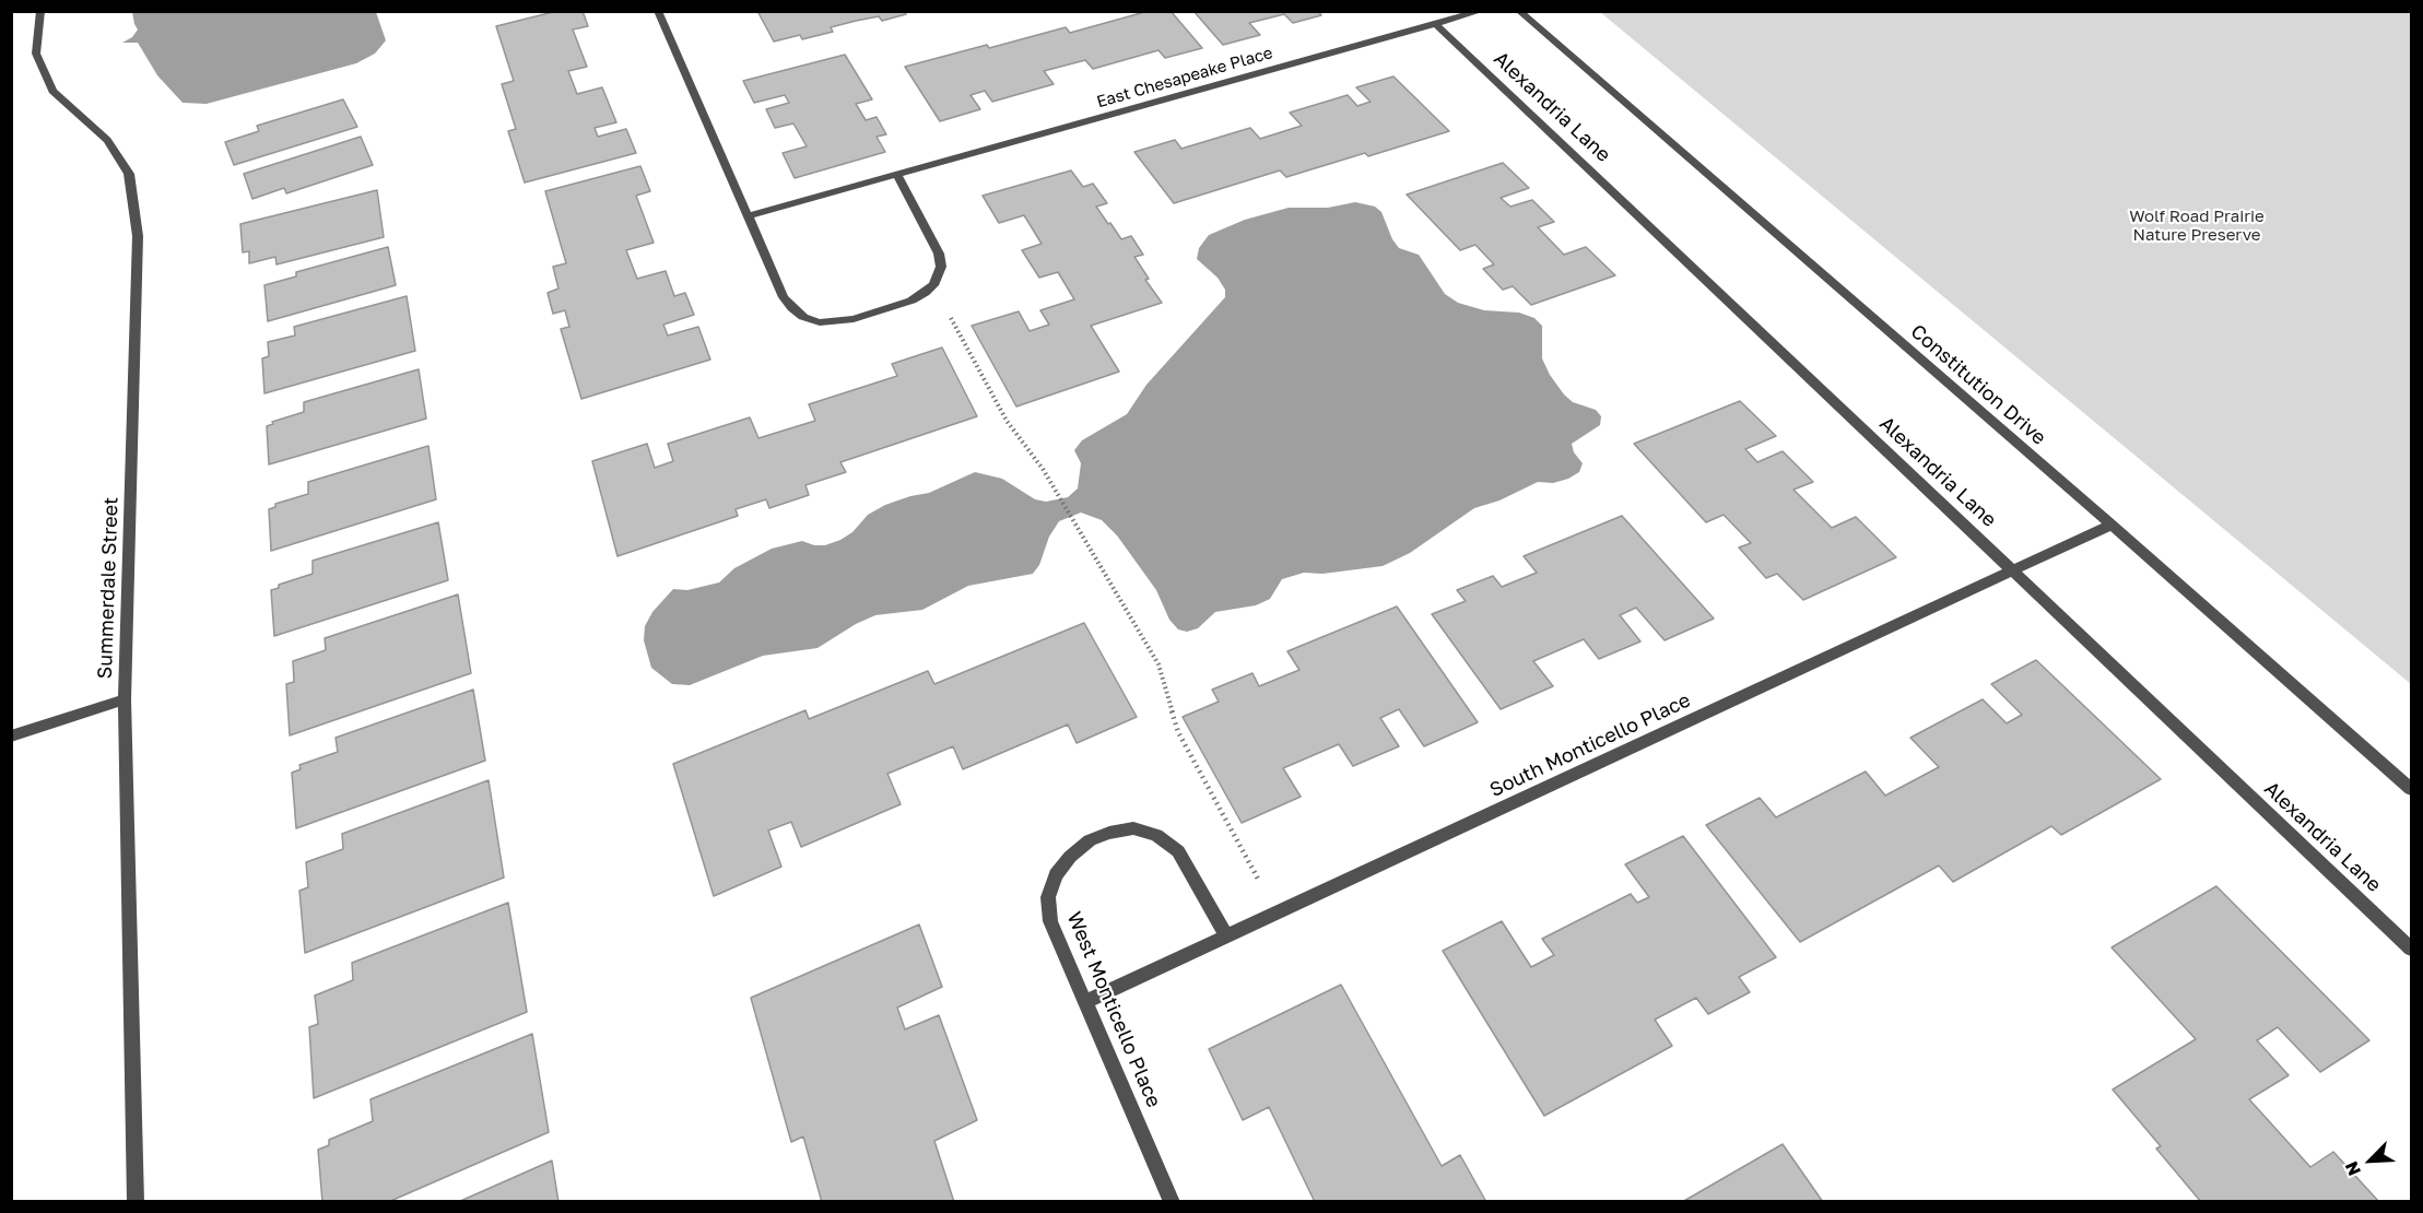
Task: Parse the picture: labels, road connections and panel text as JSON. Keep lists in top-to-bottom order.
{
  "streets": {
    "street": [
      "East Chesapeake Place",
      "Alexandria Lane",
      "Constitution Drive",
      "Summerdale Street",
      "South Monticello Place",
      "West Monticello Place"
    ]
  },
  "crossings": [
    ["East Chesapeake Place", "Alexandria Lane"],
    ["Alexandria Lane", "South Monticello Place"],
    ["Constitution Drive", "South Monticello Place"],
    ["South Monticello Place", "West Monticello Place"]
  ],
  "parks": ["Wolf Road Prairie Nature Preserve"],
  "north": "bottom left"
}
